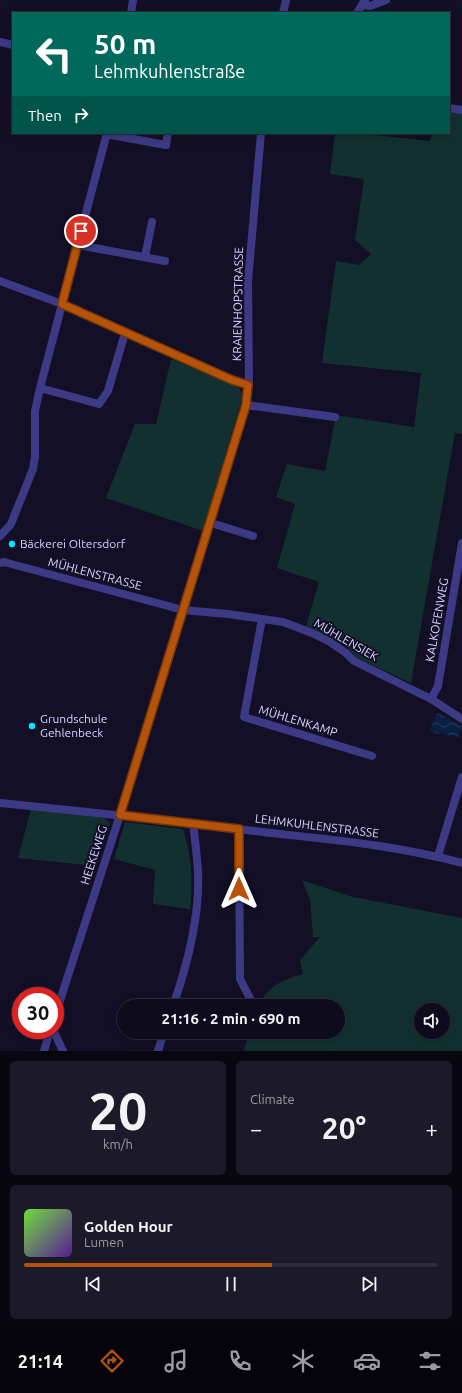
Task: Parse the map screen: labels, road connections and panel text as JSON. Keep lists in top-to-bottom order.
{
  "streets": {
    "street": [
      "KRAIENHOPSTRASSE",
      "MÜHLENSTRASSE",
      "KALKOFENWEG",
      "MÜHLENSIEK",
      "MÜHLENKAMP",
      "LEHMKUHLENSTRASSE",
      "HEEKEWEG"
    ]
  },
  "crossings": [
    ["KRAIENHOPSTRASSE", "MÜHLENSTRASSE"],
    ["KRAIENHOPSTRASSE", "MÜHLENSIEK"],
    ["KRAIENHOPSTRASSE", "HEEKEWEG"],
    ["MÜHLENSTRASSE", "MÜHLENSIEK"],
    ["MÜHLENSTRASSE", "HEEKEWEG"],
    ["KALKOFENWEG", "MÜHLENSIEK"],
    ["MÜHLENSIEK", "MÜHLENKAMP"],
    ["MÜHLENSIEK", "HEEKEWEG"],
    ["LEHMKUHLENSTRASSE", "HEEKEWEG"]
  ],
  "places": ["Bäckerei Oltersdorf", "Grundschule Gehlenbeck"],
  "page": {
    "turn": ["50 m", "Lehmkuhlenstraße"],
    "then": "Then",
    "limit": "30",
    "trip": "21:16 · 2 min · 690 m",
    "tile": [
      ["20", "km/h"],
      "Climate"
    ],
    "heat": ["−", "20°", "+"],
    "song": ["Golden Hour", "Lumen"],
    "tabs": "21:14"
  }
}
